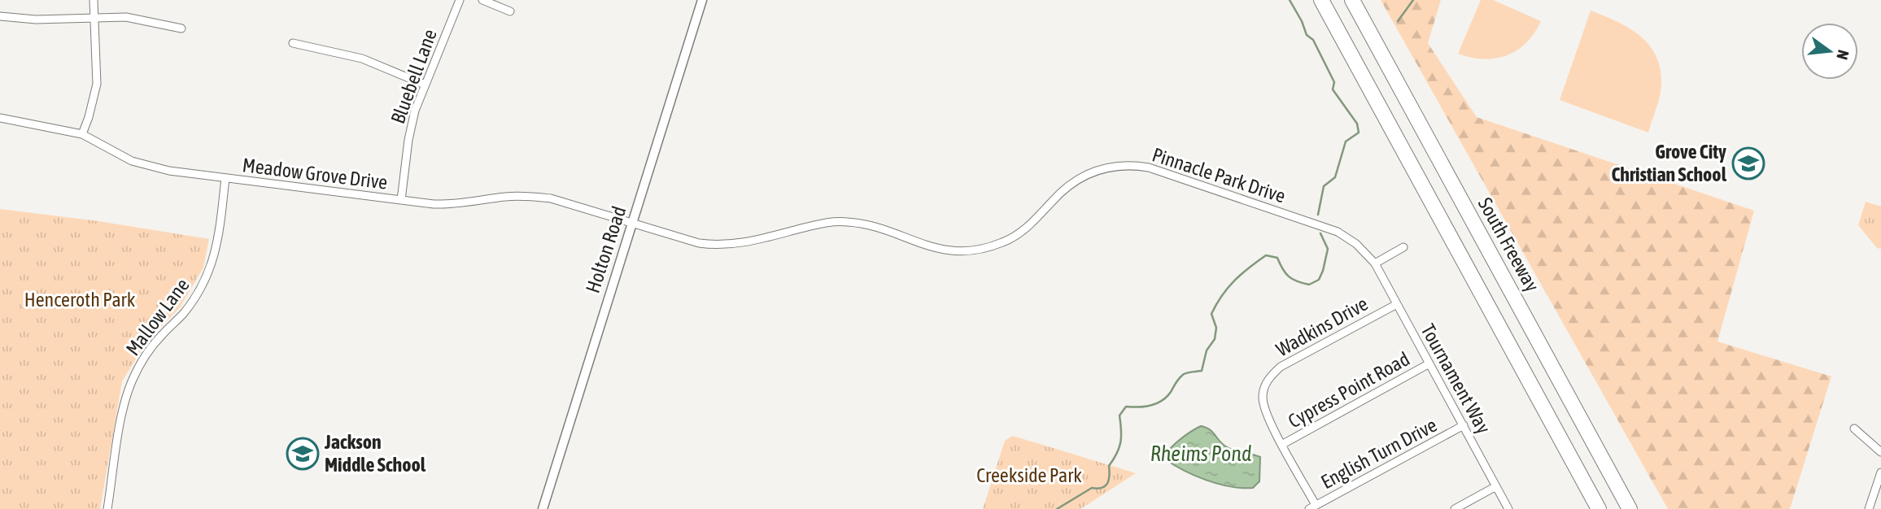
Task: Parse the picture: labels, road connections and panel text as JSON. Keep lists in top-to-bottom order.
{
  "streets": {
    "highway": ["South Freeway"],
    "street": [
      "Bluebell Lane",
      "Meadow Grove Drive",
      "Pinnacle Park Drive",
      "Holton Road",
      "Mallow Lane",
      "Wadkins Drive",
      "Tournament Way",
      "Cypress Point Road",
      "English Turn Drive"
    ]
  },
  "crossings": [
    ["Bluebell Lane", "Meadow Grove Drive"],
    ["Meadow Grove Drive", "Pinnacle Park Drive"],
    ["Meadow Grove Drive", "Holton Road"],
    ["Meadow Grove Drive", "Mallow Lane"],
    ["Pinnacle Park Drive", "Holton Road"],
    ["Pinnacle Park Drive", "Tournament Way"],
    ["Wadkins Drive", "Tournament Way"],
    ["Wadkins Drive", "Cypress Point Road"],
    ["Wadkins Drive", "English Turn Drive"],
    ["Tournament Way", "Cypress Point Road"],
    ["Tournament Way", "English Turn Drive"]
  ],
  "water": ["Rheims Pond"],
  "parks": ["Henceroth Park", "Creekside Park"],
  "places": {
    "school or university": ["Grove City Christian School", "Jackson Middle School"]
  },
  "north": "right"
}
